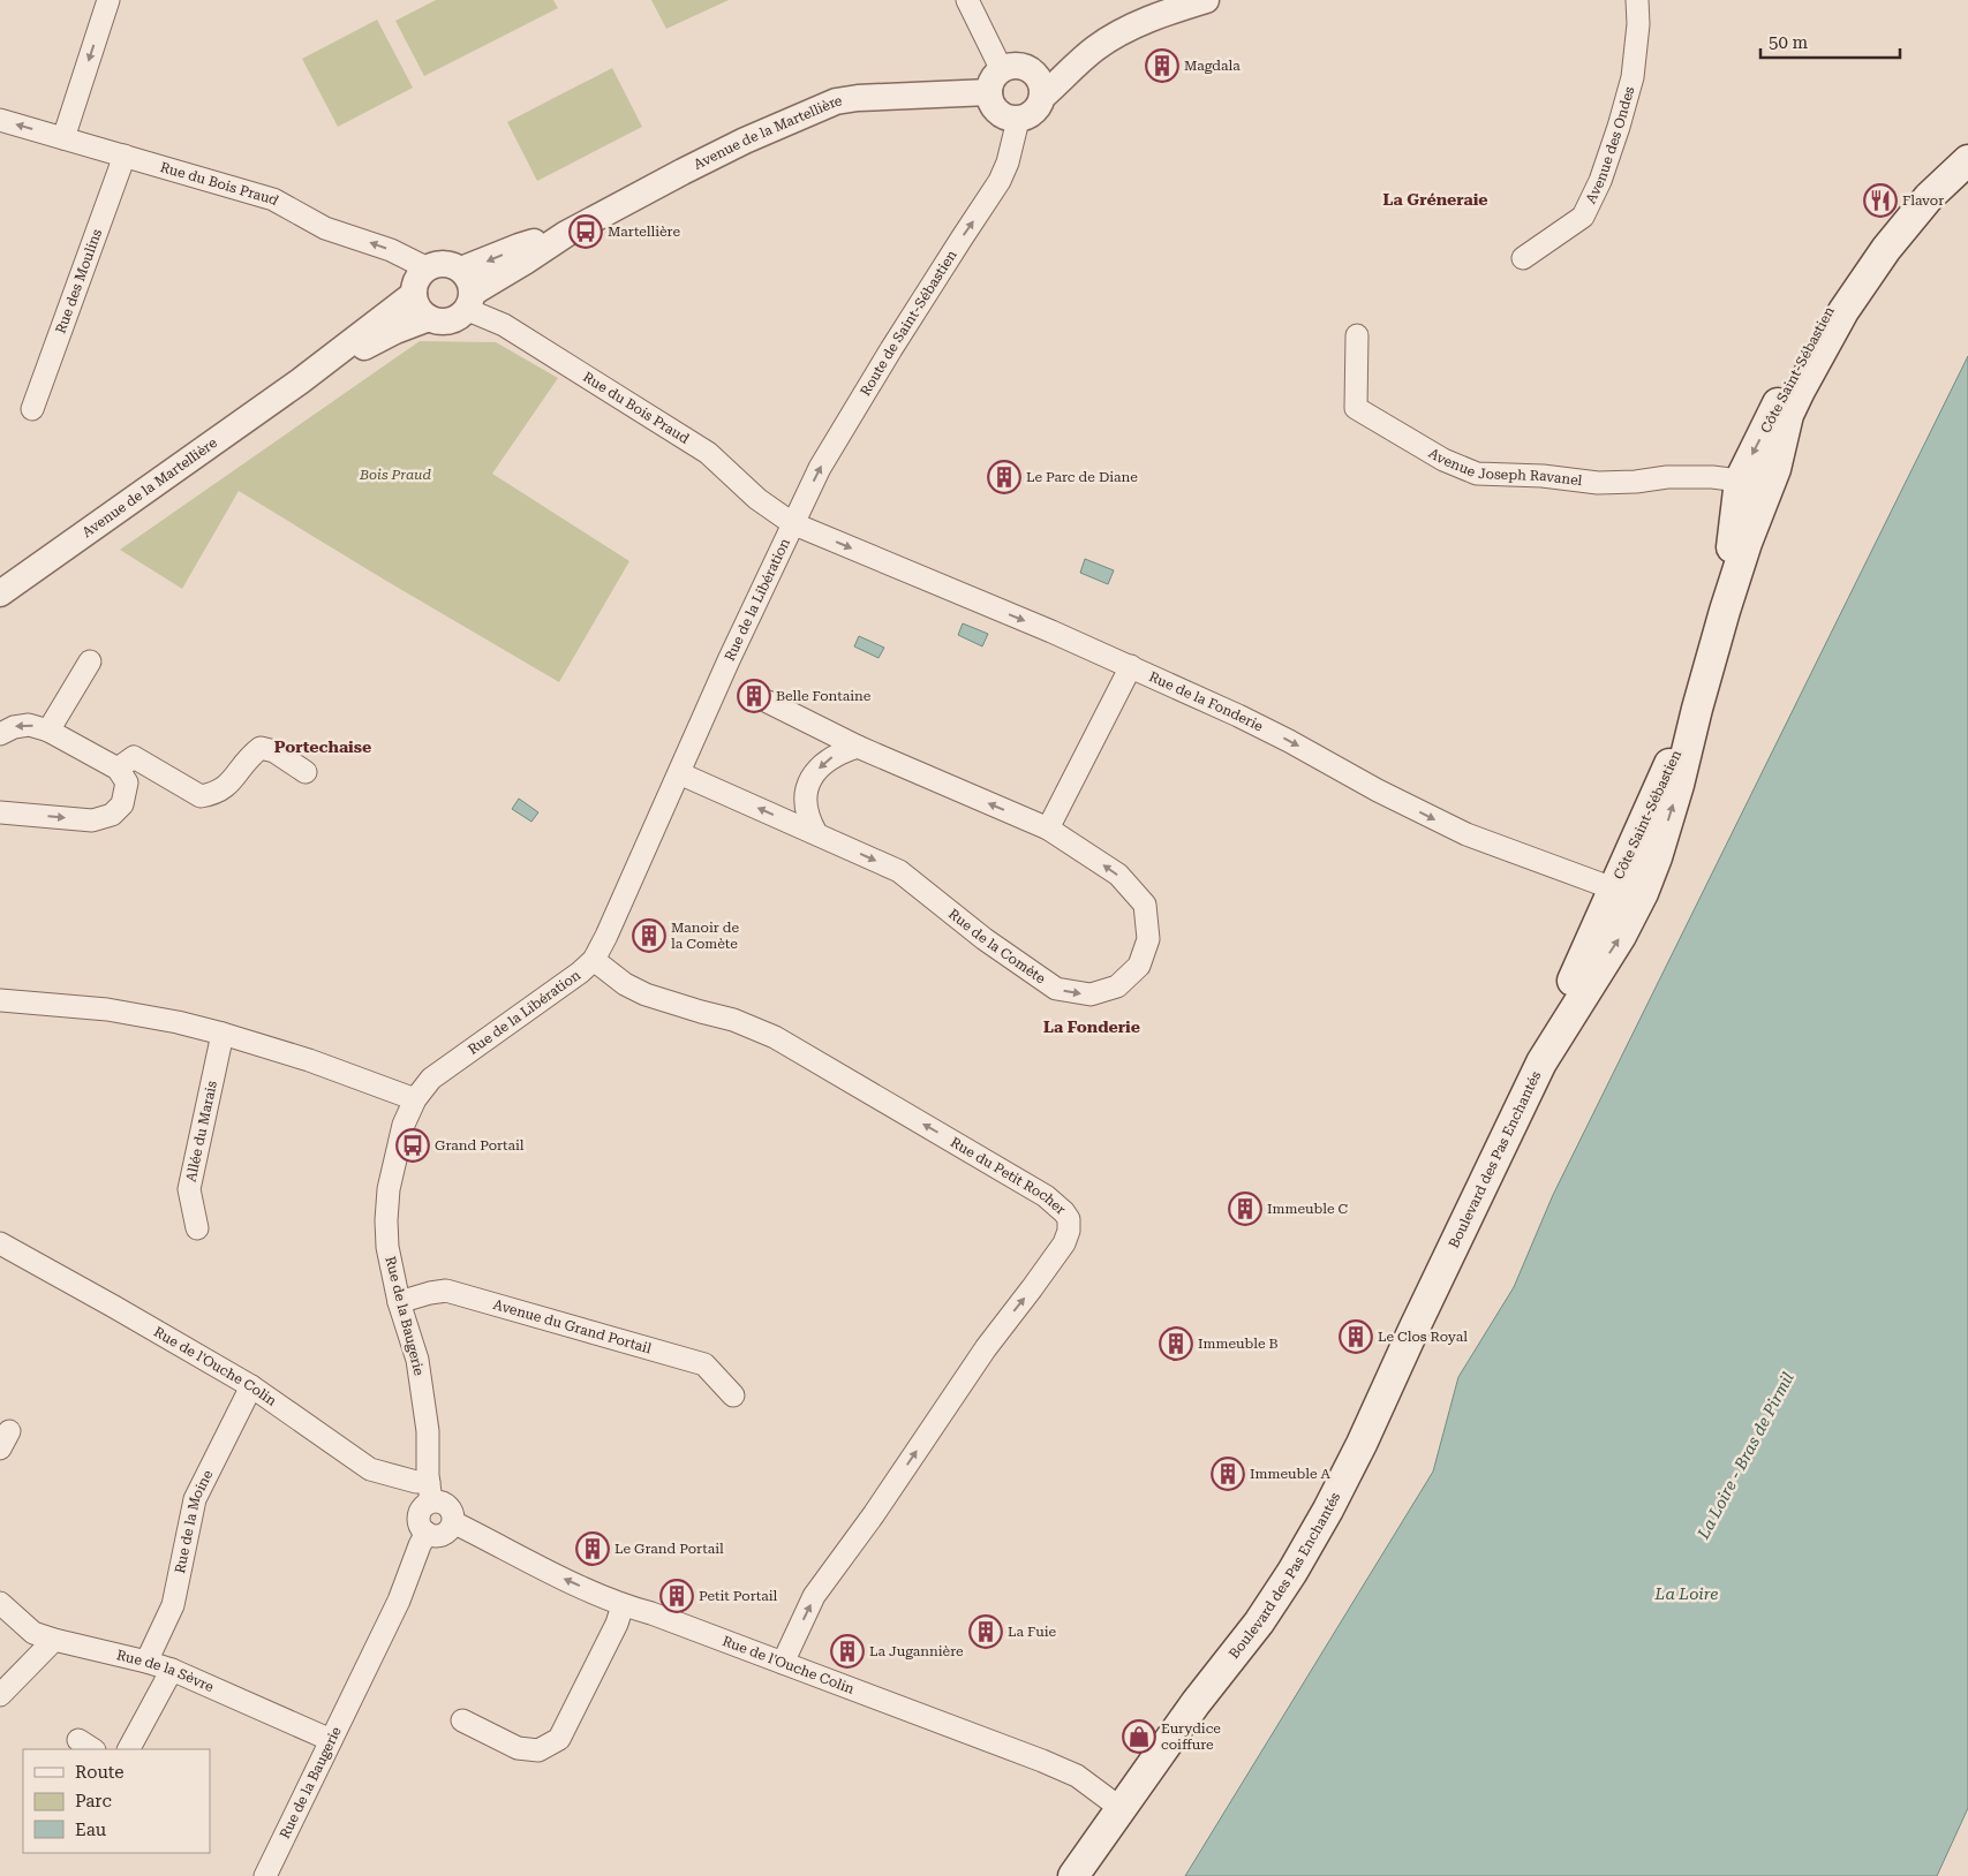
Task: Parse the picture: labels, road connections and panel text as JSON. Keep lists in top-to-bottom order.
{
  "streets": {
    "main road": ["Côte Saint-Sébastien", "Boulevard des Pas Enchantés"],
    "street": [
      "Avenue de la Martellière",
      "Avenue des Ondes",
      "Rue du Bois Praud",
      "Rue des Moulins",
      "Route de Saint-Sébastien",
      "Avenue Joseph Ravanel",
      "Rue de la Libération",
      "Rue de la Fonderie",
      "Rue de la Comète",
      "Allée du Marais",
      "Rue du Petit Rocher",
      "Rue de la Baugerie",
      "Avenue du Grand Portail",
      "Rue de l'Ouche Colin",
      "Rue de la Moine",
      "Rue de la Sèvre"
    ]
  },
  "crossings": [
    ["Avenue de la Martellière", "Rue du Bois Praud"],
    ["Avenue de la Martellière", "Route de Saint-Sébastien"],
    ["Rue du Bois Praud", "Rue des Moulins"],
    ["Rue du Bois Praud", "Route de Saint-Sébastien"],
    ["Rue du Bois Praud", "Rue de la Libération"],
    ["Rue du Bois Praud", "Rue de la Fonderie"],
    ["Route de Saint-Sébastien", "Rue de la Libération"],
    ["Route de Saint-Sébastien", "Rue de la Fonderie"],
    ["Côte Saint-Sébastien", "Avenue Joseph Ravanel"],
    ["Côte Saint-Sébastien", "Rue de la Fonderie"],
    ["Côte Saint-Sébastien", "Boulevard des Pas Enchantés"],
    ["Rue de la Libération", "Rue de la Fonderie"],
    ["Rue de la Libération", "Rue de la Comète"],
    ["Rue de la Libération", "Rue du Petit Rocher"],
    ["Rue de la Libération", "Rue de la Baugerie"],
    ["Rue de la Fonderie", "Boulevard des Pas Enchantés"],
    ["Boulevard des Pas Enchantés", "Rue de l'Ouche Colin"],
    ["Rue du Petit Rocher", "Rue de l'Ouche Colin"],
    ["Rue de la Baugerie", "Avenue du Grand Portail"],
    ["Rue de la Baugerie", "Rue de l'Ouche Colin"],
    ["Rue de la Baugerie", "Rue de la Sèvre"],
    ["Rue de l'Ouche Colin", "Rue de la Moine"],
    ["Rue de la Moine", "Rue de la Sèvre"]
  ],
  "one_way": ["Rue du Bois Praud", "Route de Saint-Sébastien", "Rue de la Fonderie"],
  "districts": ["La Gréneraie", "Portechaise", "La Fonderie"],
  "water": ["La Loire - Bras de Pirmil", "La Loire"],
  "parks": ["Bois Praud"],
  "places": {
    "building": [
      "Magdala",
      "Le Parc de Diane",
      "Belle Fontaine",
      "Manoir de la Comète",
      "Immeuble C",
      "Le Clos Royal",
      "Immeuble B",
      "Immeuble A",
      "Le Grand Portail",
      "Petit Portail",
      "La Fuie",
      "La Jugannière"
    ],
    "restaurant": ["Flavor"],
    "bus stop": ["Martellière", "Grand Portail"],
    "shop": ["Eurydice coiffure"]
  },
  "legend": ["Route", "Parc", "Eau"],
  "scale_bar": "50 m"
}
